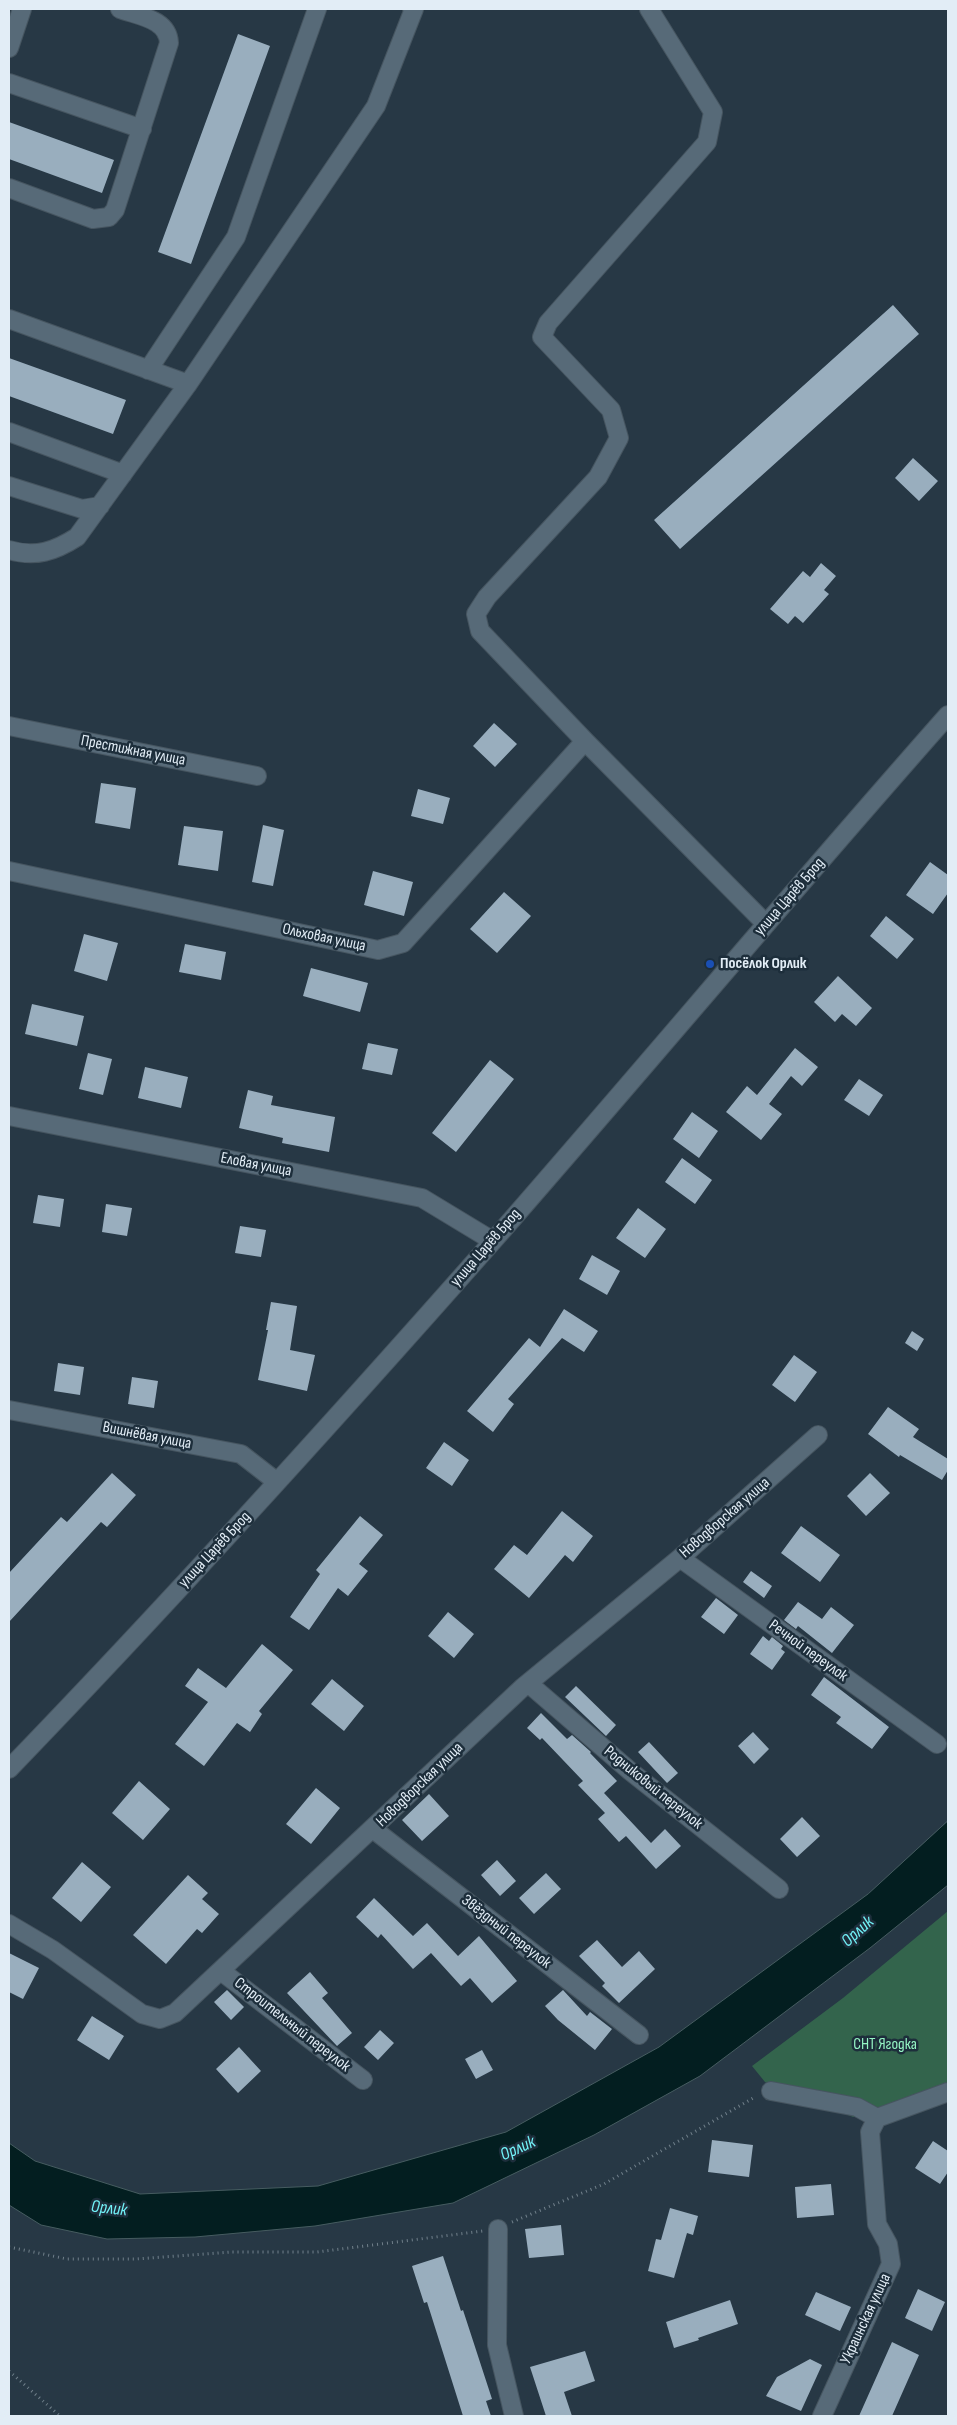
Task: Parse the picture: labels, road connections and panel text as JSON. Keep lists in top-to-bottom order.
{
  "streets": {
    "street": [
      "Престижная улица",
      "улица Царёв Брод",
      "Ольховая улица",
      "Еловая улица",
      "Вишнёвая улица",
      "Новодворская улица",
      "Речной переулок",
      "Родниковый переулок",
      "Звёздный переулок",
      "Строительный переулок",
      "Украинская улица"
    ]
  },
  "crossings": [
    ["улица Царёв Брод", "Еловая улица"],
    ["улица Царёв Брод", "Вишнёвая улица"],
    ["Новодворская улица", "Речной переулок"],
    ["Новодворская улица", "Родниковый переулок"],
    ["Новодворская улица", "Звёздный переулок"],
    ["Новодворская улица", "Строительный переулок"]
  ],
  "water": ["Орлик"],
  "parks": ["СНТ Ягодка"],
  "places": ["Посёлок Орлик"]
}
